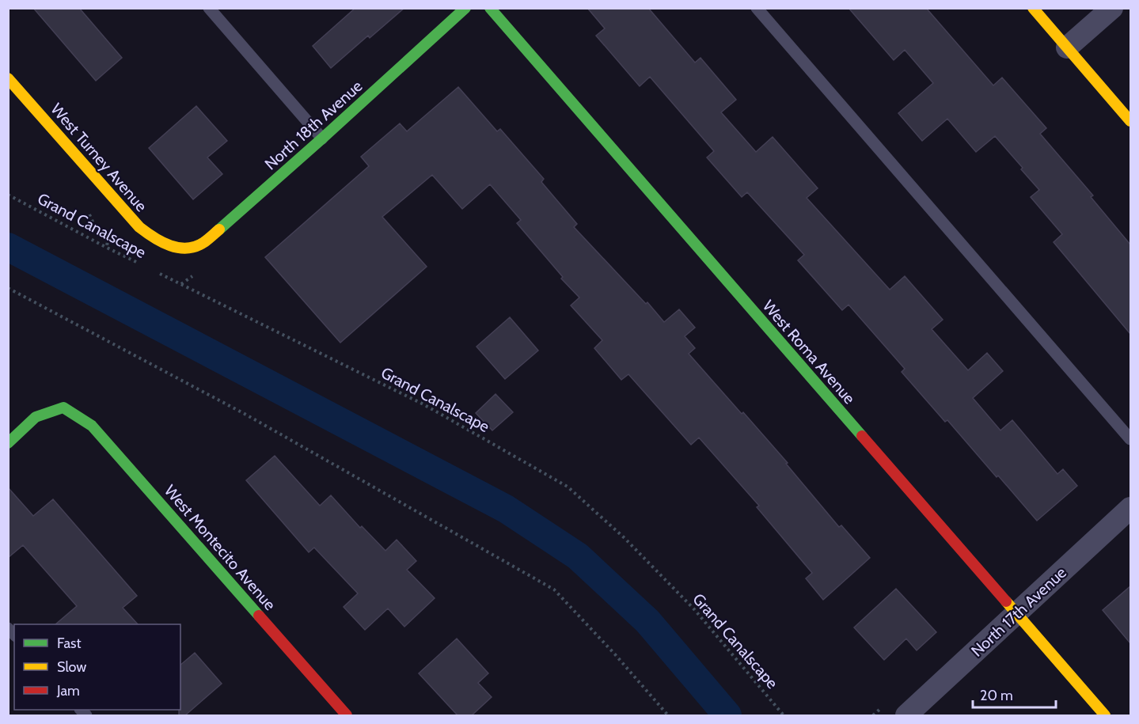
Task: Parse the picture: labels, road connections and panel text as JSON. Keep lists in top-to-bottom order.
{
  "streets": {
    "street": [
      "North 18th Avenue",
      "West Turney Avenue",
      "West Roma Avenue",
      "West Montecito Avenue",
      "North 17th Avenue"
    ],
    "path": ["Grand Canalscape"]
  },
  "crossings": [
    ["North 18th Avenue", "West Turney Avenue"],
    ["West Roma Avenue", "North 17th Avenue"]
  ],
  "legend": ["Fast", "Slow", "Jam"],
  "scale_bar": "20 m"
}
